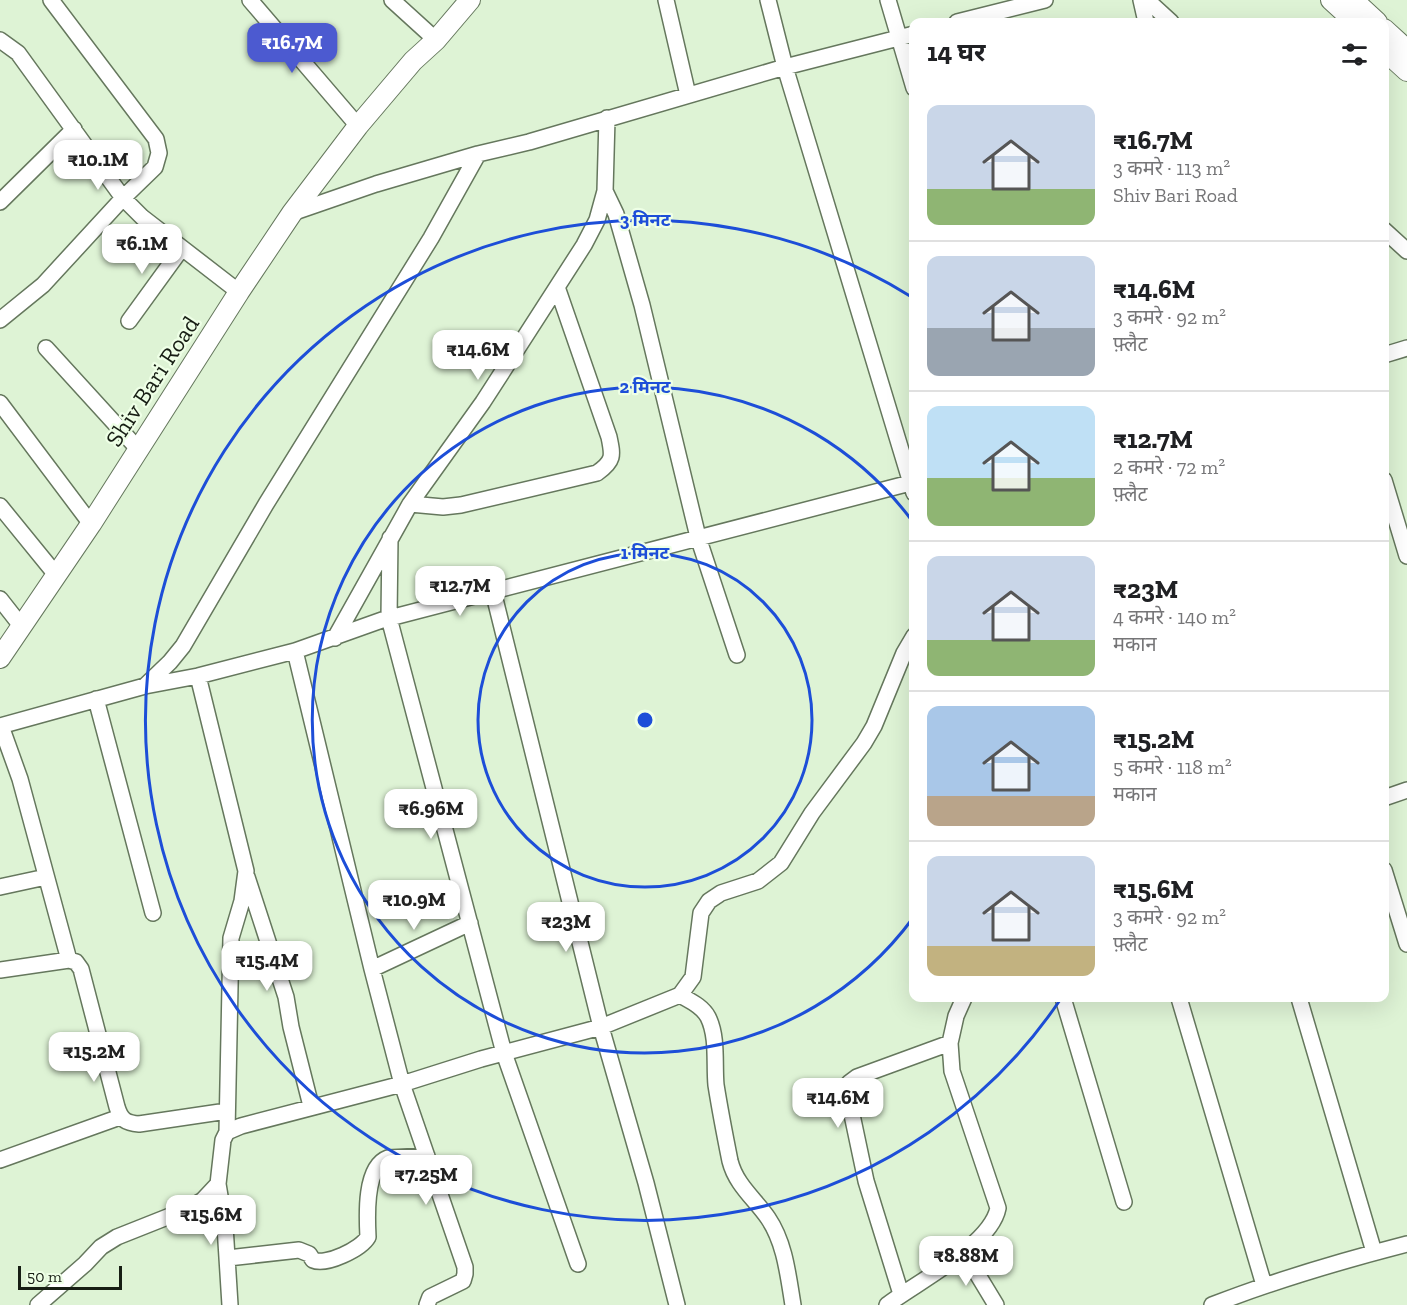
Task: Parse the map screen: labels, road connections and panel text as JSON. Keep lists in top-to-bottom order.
{
  "streets": {
    "street": ["Shiv Bari Road"]
  },
  "scale_bar": "50 m",
  "page": {
    "heading": "14 घर",
    "price": [
      "₹16.7M",
      "₹10.1M",
      "₹6.1M",
      "₹14.6M",
      "₹12.7M",
      "₹6.96M",
      "₹10.9M",
      "₹23M",
      "₹15.4M",
      "₹15.2M",
      "₹14.6M",
      "₹7.25M",
      "₹15.6M",
      "₹8.88M"
    ],
    "list": [
      {
        "name": "₹16.7M",
        "note": "3 कमरे · 113 m² · Shiv Bari Road"
      },
      {
        "name": "₹14.6M",
        "note": "3 कमरे · 92 m² · फ़्लैट"
      },
      {
        "name": "₹12.7M",
        "note": "2 कमरे · 72 m² · फ़्लैट"
      },
      {
        "name": "₹23M",
        "note": "4 कमरे · 140 m² · मकान"
      },
      {
        "name": "₹15.2M",
        "note": "5 कमरे · 118 m² · मकान"
      },
      {
        "name": "₹15.6M",
        "note": "3 कमरे · 92 m² · फ़्लैट"
      }
    ],
    "scale": "50 m"
  },
  "rings": ["3 मिनट", "2 मिनट", "1 मिनट"]
}
